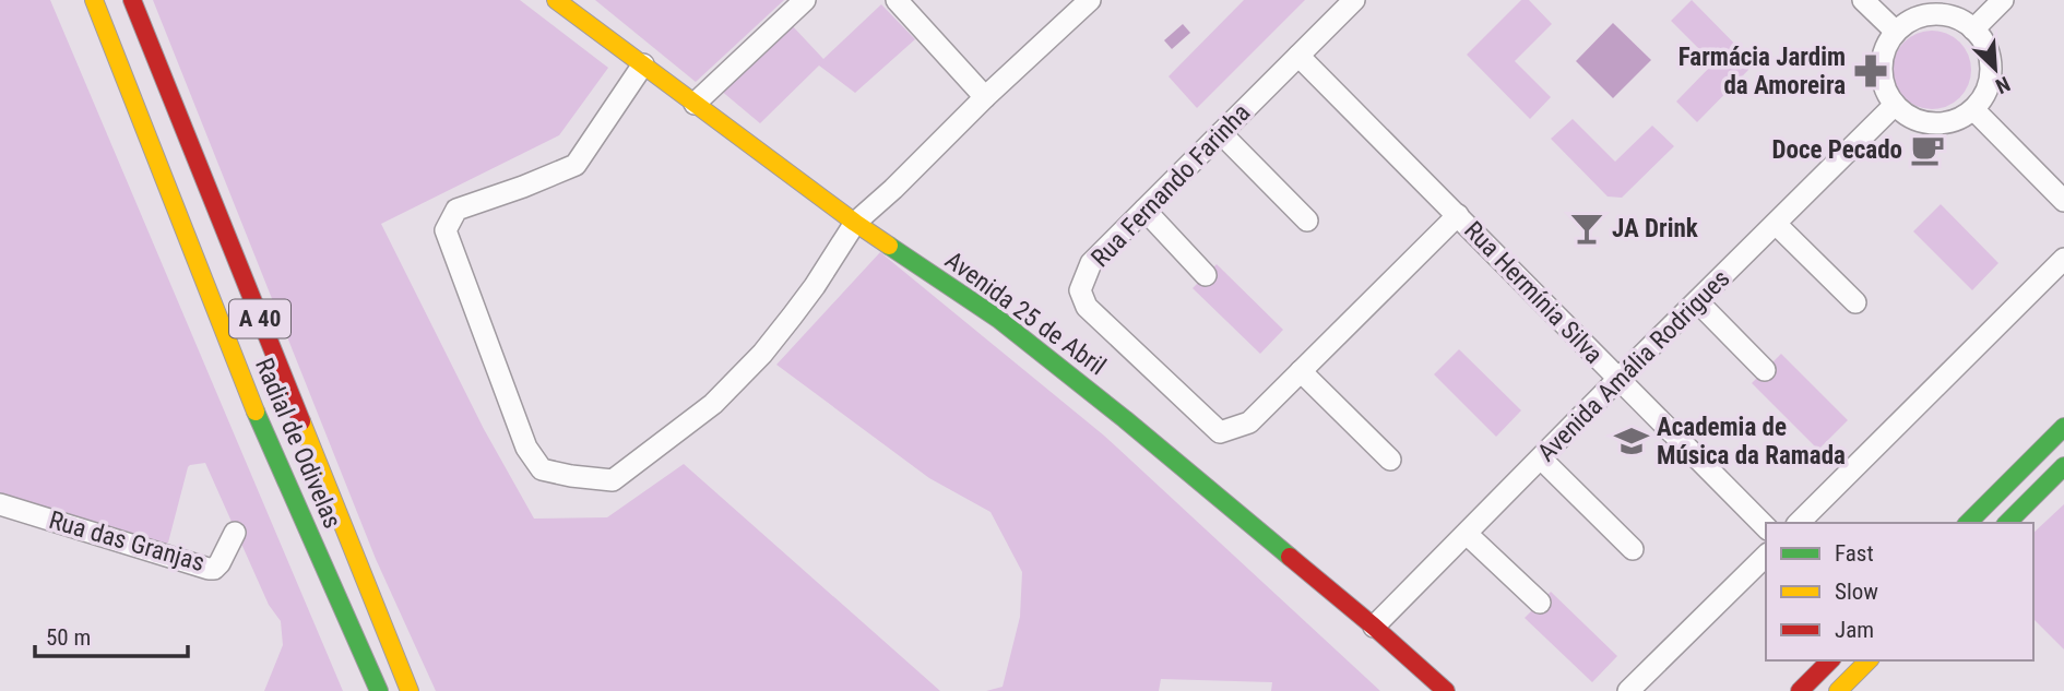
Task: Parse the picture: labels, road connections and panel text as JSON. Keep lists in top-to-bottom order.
{
  "streets": {
    "main road": ["Avenida 25 de Abril", "A 40", "Radial de Odivelas"],
    "street": [
      "Rua Fernando Farinha",
      "Rua Hermínia Silva",
      "Avenida Amália Rodrigues",
      "Rua das Granjas"
    ]
  },
  "crossings": [
    ["Rua Fernando Farinha", "Rua Hermínia Silva"],
    ["Rua Hermínia Silva", "Avenida Amália Rodrigues"],
    ["Avenida 25 de Abril", "Avenida Amália Rodrigues"]
  ],
  "places": {
    "pharmacy": ["Farmácia Jardim da Amoreira"],
    "cafe": ["Doce Pecado"],
    "bar": ["JA Drink"],
    "school or university": ["Academia de Música da Ramada"]
  },
  "legend": ["Fast", "Slow", "Jam"],
  "scale_bar": "50 m",
  "north": "bottom right"
}
